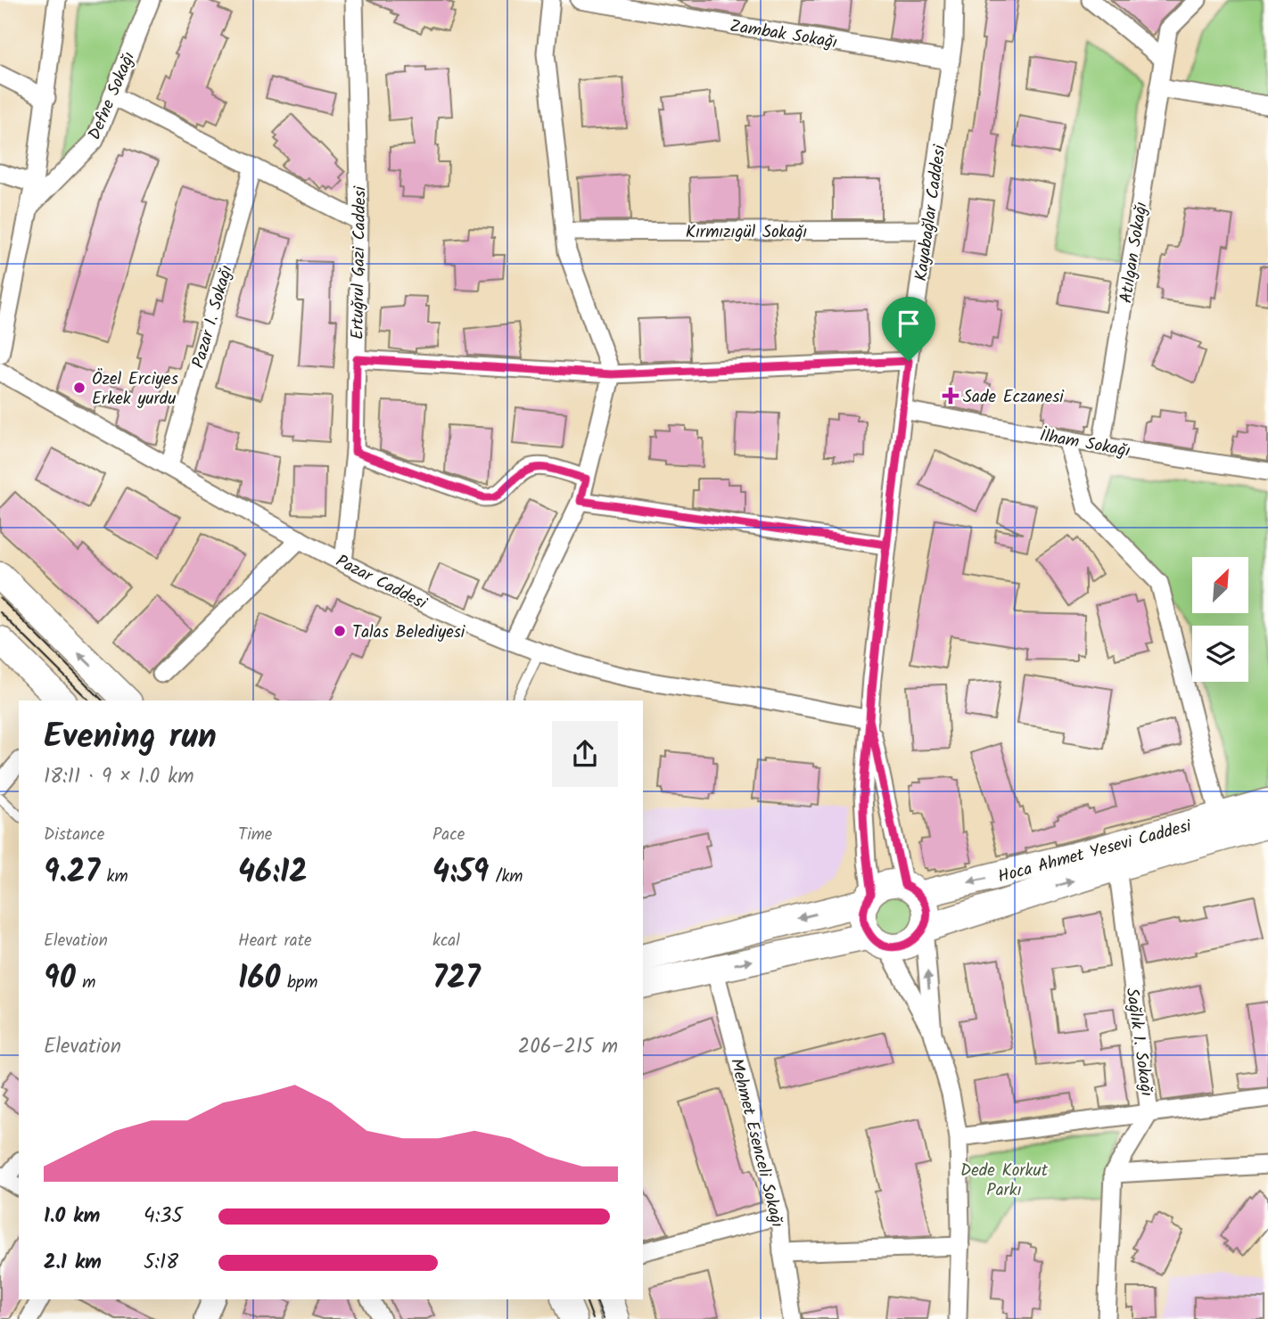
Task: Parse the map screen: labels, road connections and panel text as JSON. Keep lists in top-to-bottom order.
{
  "streets": {
    "main road": ["Hoca Ahmet Yesevi Caddesi"],
    "street": [
      "Zambak Sokağı",
      "Defne Sokağı",
      "Kayabağlar Caddesi",
      "Kırmızıgül Sokağı",
      "Atılgan Sokağı",
      "Ertuğrul Gazi Caddesi",
      "Pazar 1. Sokağı",
      "İlham Sokağı",
      "Pazar Caddesi",
      "Sağlık 1. Sokağı",
      "Mehmet Esenceli Sokağı"
    ]
  },
  "crossings": [
    ["Zambak Sokağı", "Kayabağlar Caddesi"],
    ["Kayabağlar Caddesi", "Kırmızıgül Sokağı"],
    ["Kayabağlar Caddesi", "İlham Sokağı"],
    ["Kayabağlar Caddesi", "Pazar Caddesi"],
    ["Kayabağlar Caddesi", "Hoca Ahmet Yesevi Caddesi"],
    ["Atılgan Sokağı", "İlham Sokağı"],
    ["Ertuğrul Gazi Caddesi", "Pazar Caddesi"],
    ["Pazar 1. Sokağı", "Pazar Caddesi"],
    ["Hoca Ahmet Yesevi Caddesi", "Sağlık 1. Sokağı"]
  ],
  "parks": ["Dede Korkut Parkı"],
  "places": {
    "other": ["Özel Erciyes Erkek yurdu", "Talas Belediyesi"],
    "health": ["Sade Eczanesi"]
  },
  "north": "top right",
  "page": {
    "heading": ["Evening run", "18:11 · 9 × 1.0 km"],
    "stats": [
      ["Distance", "9.27 km"],
      ["Time", "46:12"],
      ["Pace", "4:59 /km"],
      ["Elevation", "90 m"],
      ["Heart rate", "160 bpm"],
      ["kcal", "727"]
    ],
    "chart": ["Elevation", "206–215 m"],
    "list": [
      {
        "name": "1.0 km",
        "note": "4:35"
      },
      {
        "name": "2.1 km",
        "note": "5:18"
      }
    ]
  }
}
